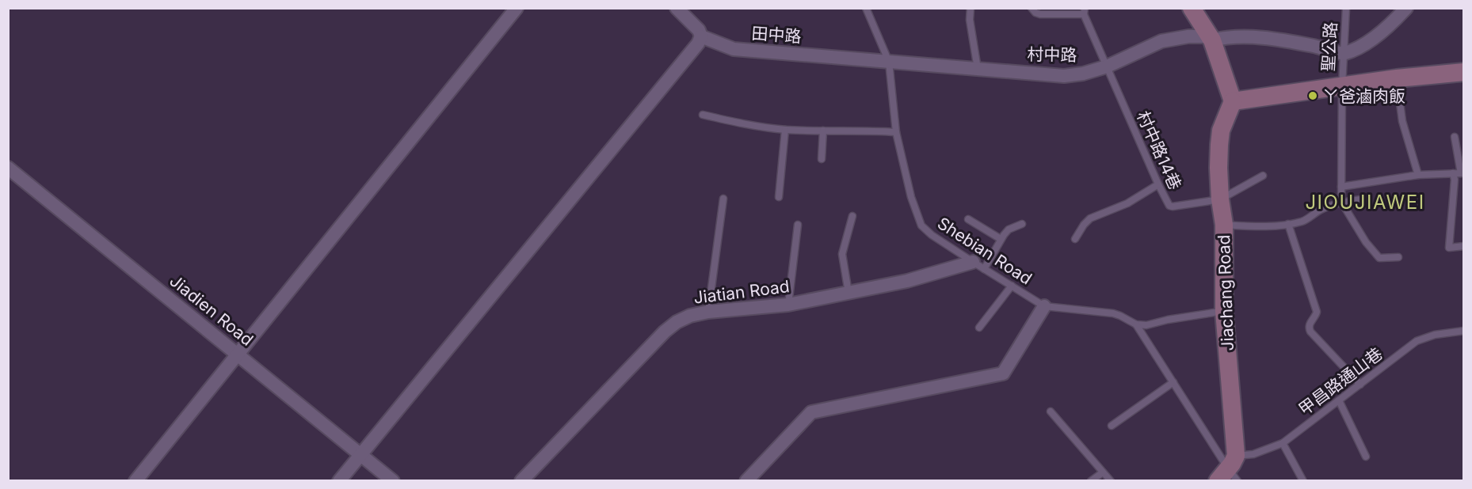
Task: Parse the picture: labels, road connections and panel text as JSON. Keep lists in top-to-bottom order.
{
  "streets": {
    "street": [
      "田中路",
      "村中路",
      "Jiatian Road",
      "Jiachang Road",
      "Jiadien Road"
    ],
    "lane": [
      "聖公路",
      "村中路14巷",
      "Shebian Road",
      "甲昌路通山巷"
    ]
  },
  "crossings": [
    ["田中路", "村中路"],
    ["田中路", "Shebian Road"],
    ["聖公路", "村中路"],
    ["村中路", "村中路14巷"],
    ["村中路", "Shebian Road"],
    ["村中路14巷", "Jiachang Road"],
    ["Shebian Road", "Jiatian Road"],
    ["Jiachang Road", "甲昌路通山巷"]
  ],
  "districts": ["JIOUJIAWEI"],
  "places": ["ㄚ爸滷肉飯"]
}
